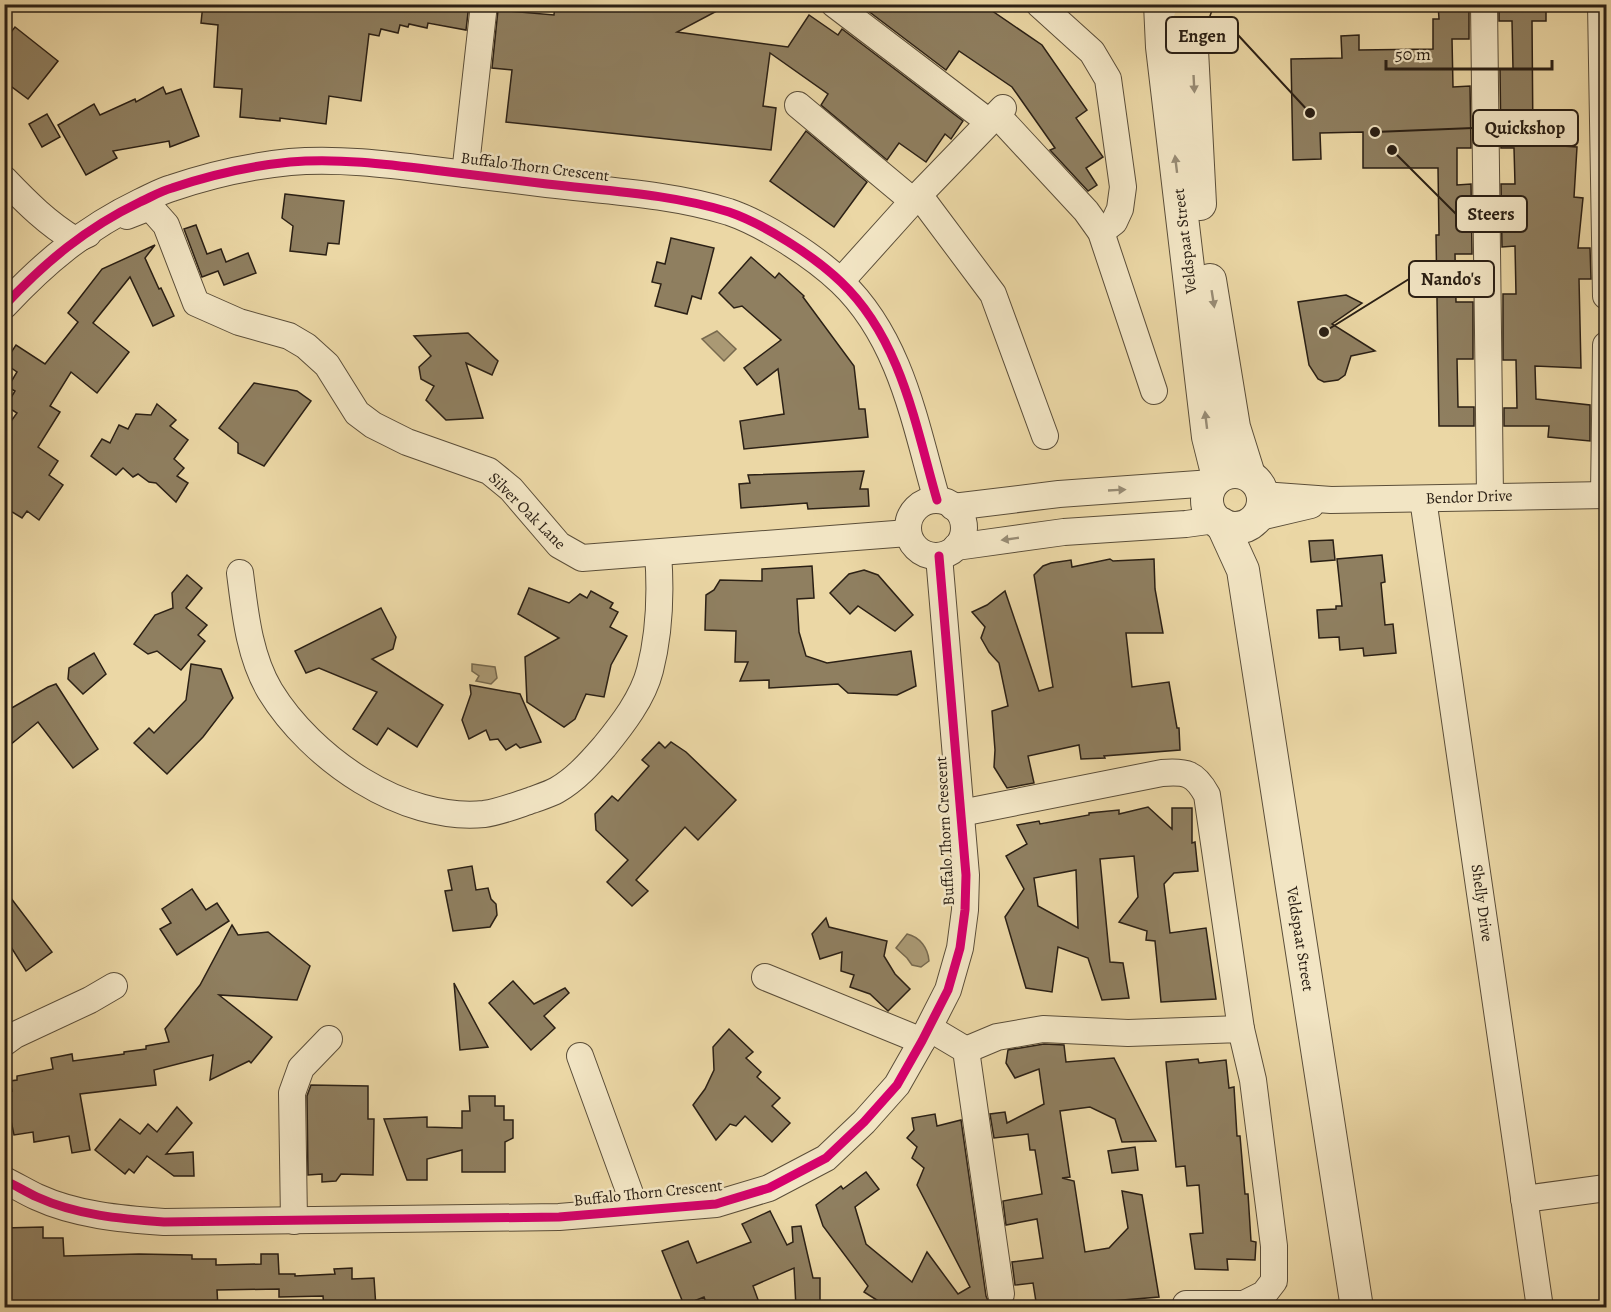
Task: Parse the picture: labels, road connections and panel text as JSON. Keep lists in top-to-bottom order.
{
  "streets": {
    "street": [
      "Buffalo Thorn Crescent",
      "Veldspaat Street",
      "Bendor Drive",
      "Silver Oak Lane",
      "Shelly Drive"
    ]
  },
  "crossings": [
    ["Buffalo Thorn Crescent", "Bendor Drive"],
    ["Buffalo Thorn Crescent", "Silver Oak Lane"],
    ["Veldspaat Street", "Bendor Drive"],
    ["Bendor Drive", "Silver Oak Lane"],
    ["Bendor Drive", "Shelly Drive"]
  ],
  "places": [
    "Engen",
    "Quickshop",
    "Steers",
    "Nando's"
  ],
  "scale_bar": "50 m"
}
